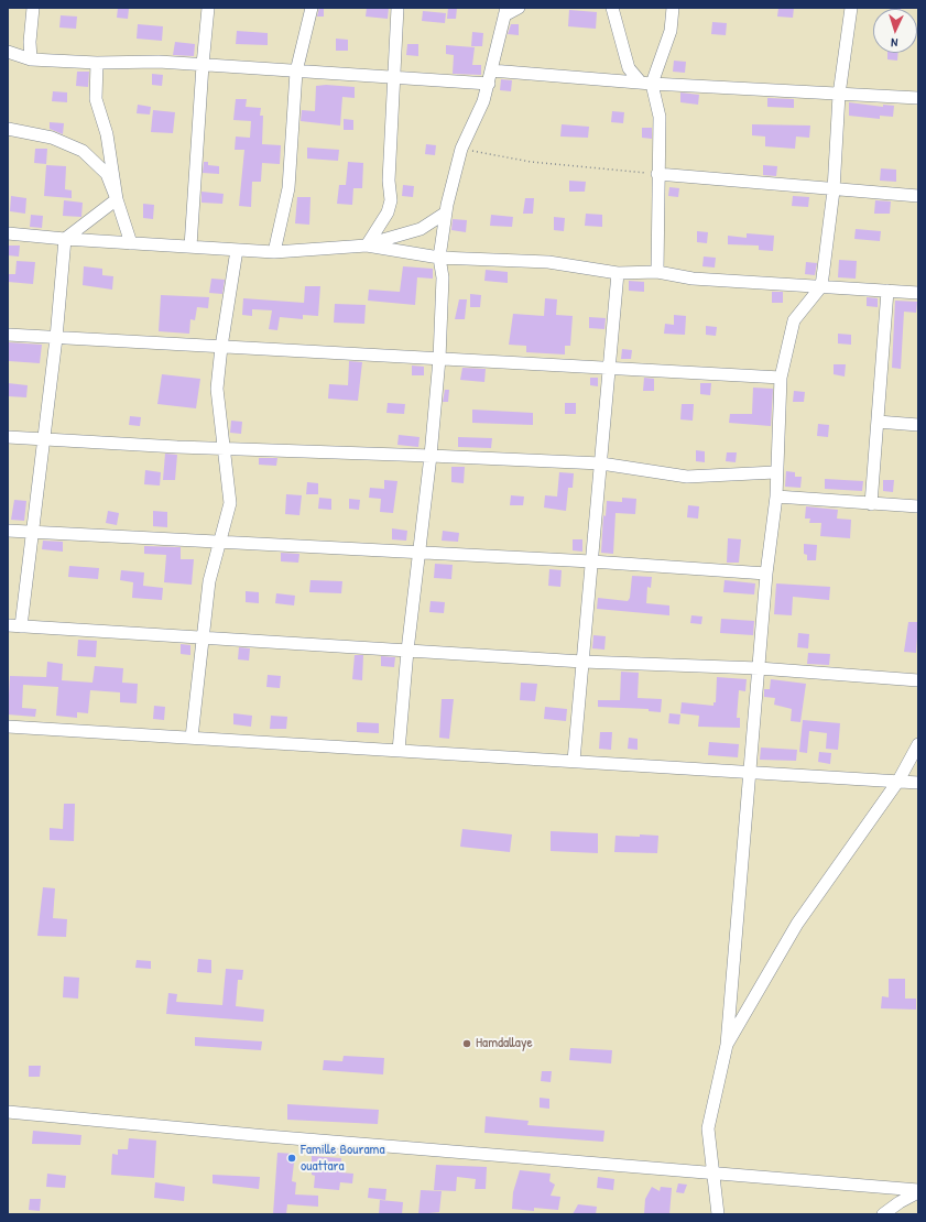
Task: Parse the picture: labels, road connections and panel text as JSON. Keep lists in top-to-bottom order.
{
  "places": ["Hamdallaye", "Famille Bourama ouattara"],
  "north": "bottom"
}
